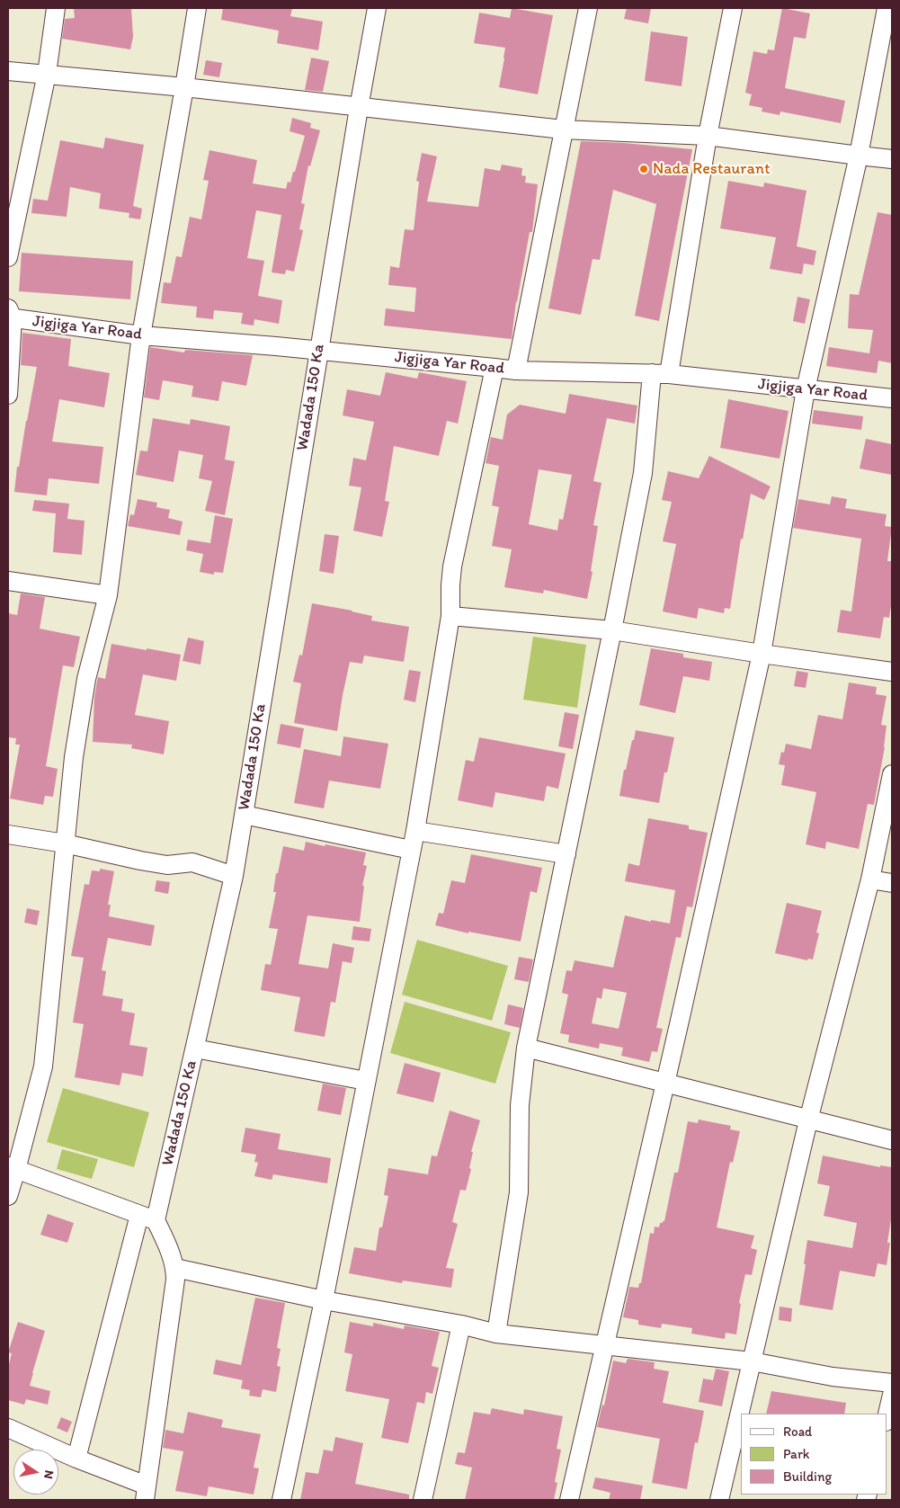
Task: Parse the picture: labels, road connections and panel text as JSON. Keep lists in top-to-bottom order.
{
  "streets": {
    "street": ["Jigjiga Yar Road", "Wadada 150 Ka"]
  },
  "crossings": [
    ["Jigjiga Yar Road", "Wadada 150 Ka"]
  ],
  "places": ["Nada Restaurant"],
  "legend": ["Road", "Park", "Building"],
  "north": "right"
}
